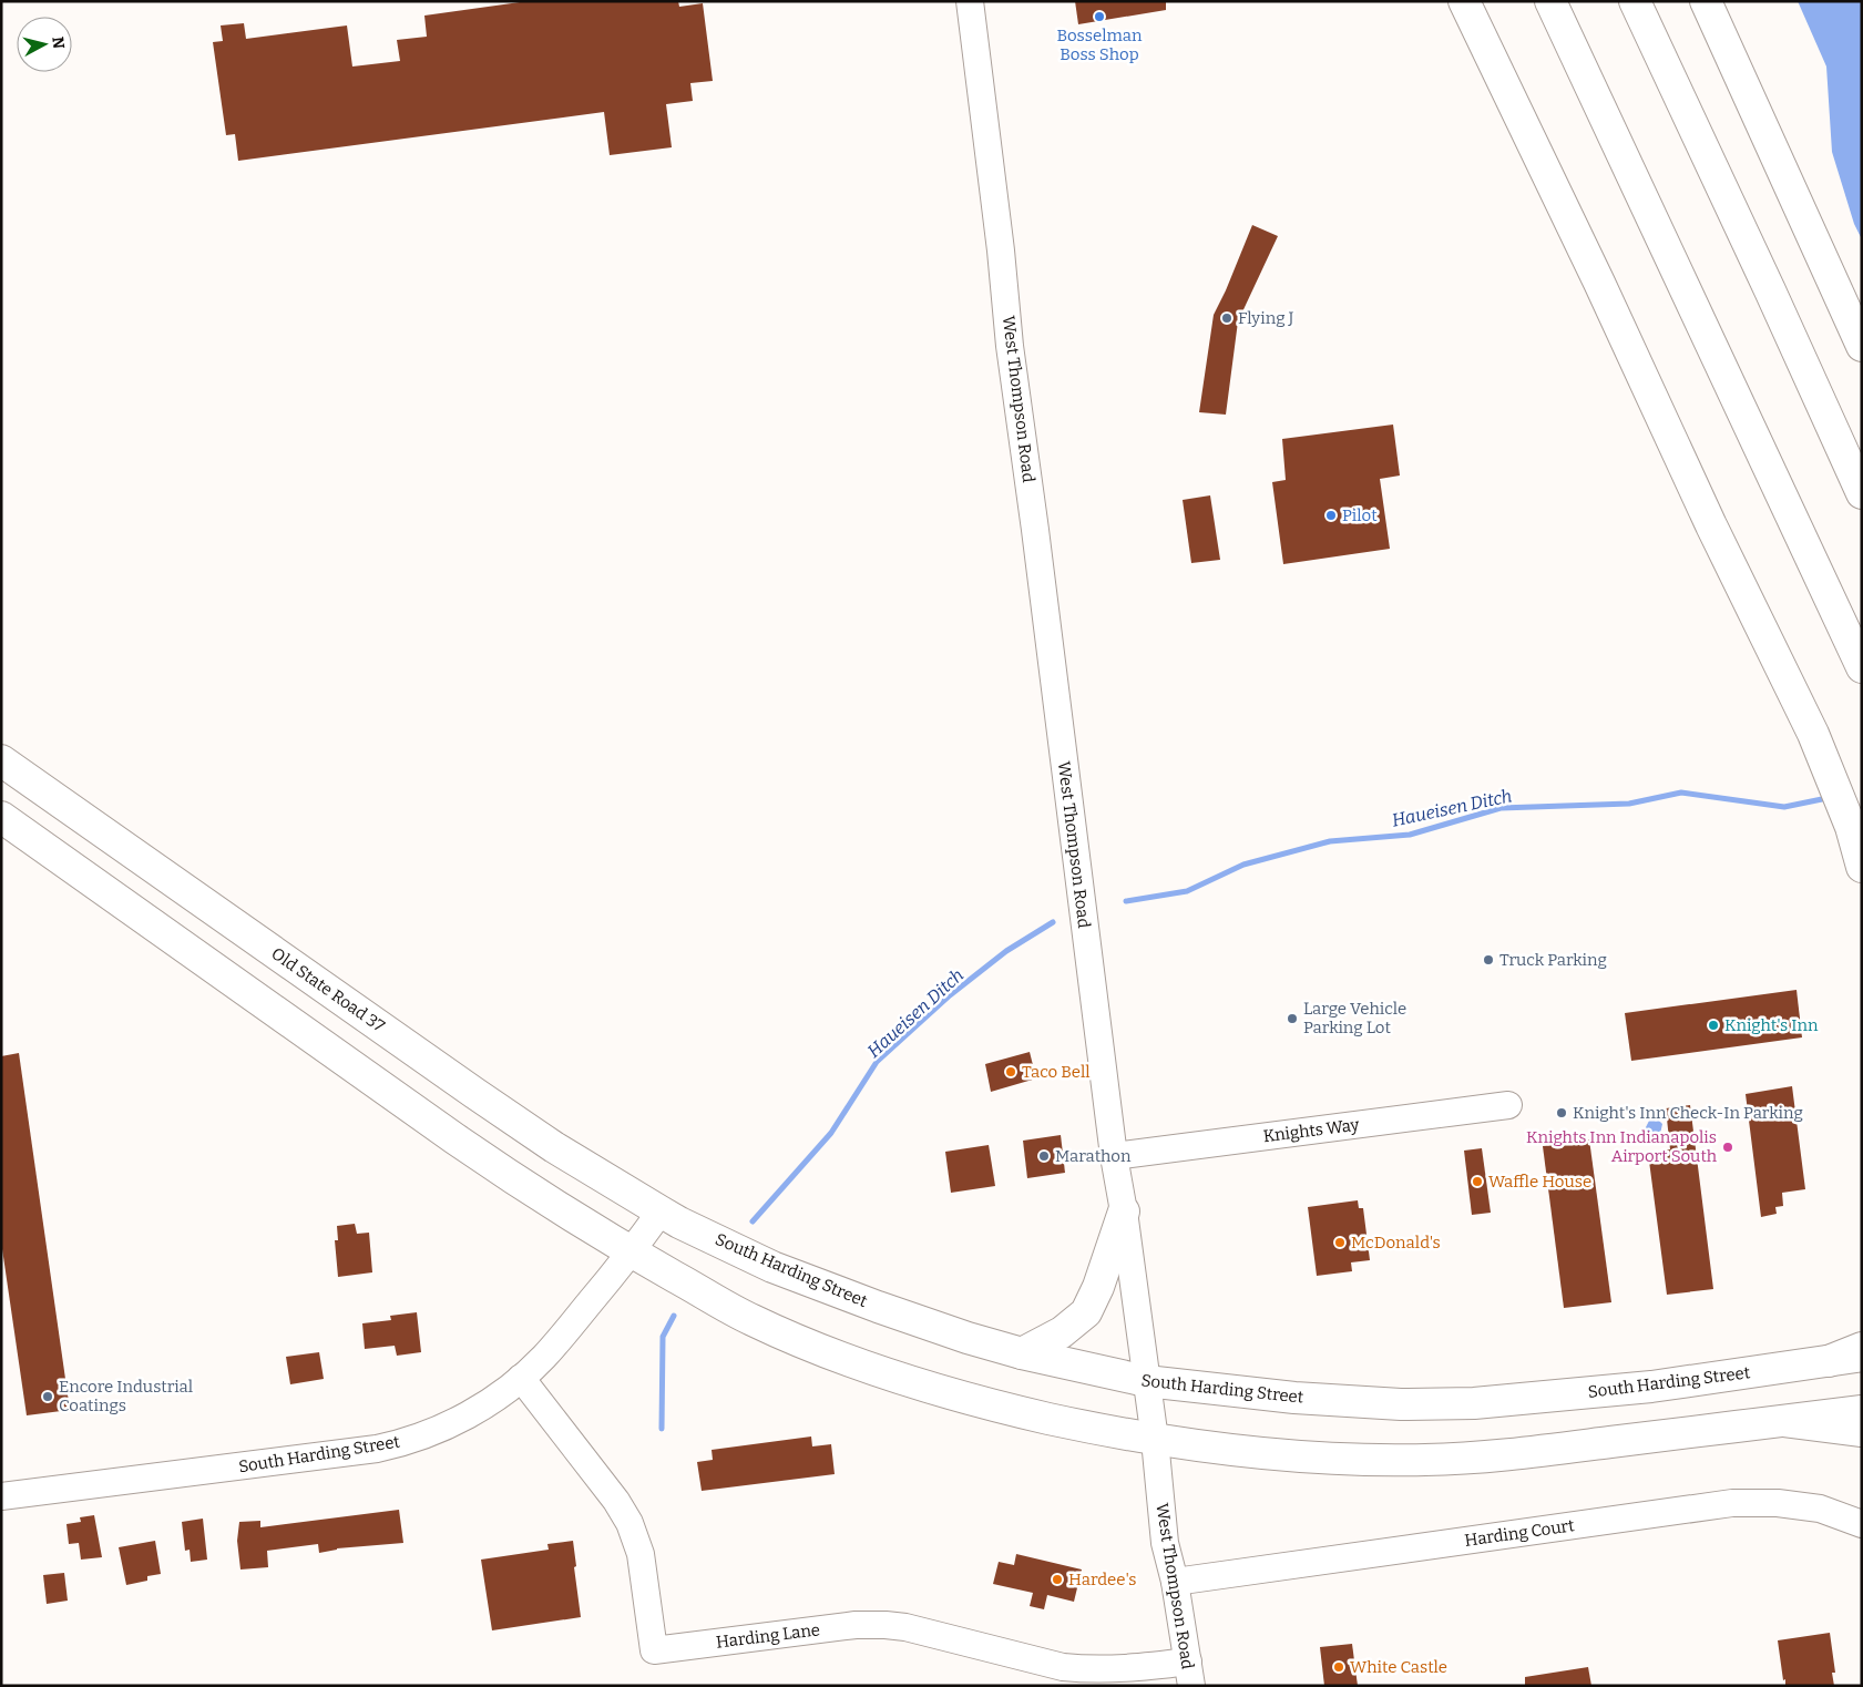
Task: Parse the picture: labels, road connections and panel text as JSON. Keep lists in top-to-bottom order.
{
  "streets": {
    "main road": ["Old State Road 37", "South Harding Street"],
    "street": [
      "West Thompson Road",
      "Knights Way",
      "Harding Court",
      "Harding Lane"
    ]
  },
  "crossings": [
    ["West Thompson Road", "Knights Way"],
    ["West Thompson Road", "South Harding Street"],
    ["West Thompson Road", "Harding Court"],
    ["West Thompson Road", "Harding Lane"],
    ["Old State Road 37", "South Harding Street"],
    ["South Harding Street", "Harding Lane"]
  ],
  "water": ["Haueisen Ditch"],
  "places": [
    "Bosselman Boss Shop",
    "Flying J",
    "Pilot",
    "Truck Parking",
    "Large Vehicle Parking Lot",
    "Knight's Inn",
    "Taco Bell",
    "Knight's Inn Check-In Parking",
    "Knights Inn Indianapolis Airport South",
    "Marathon",
    "Waffle House",
    "McDonald's",
    "Encore Industrial Coatings",
    "Hardee's",
    "White Castle"
  ],
  "north": "right"
}
